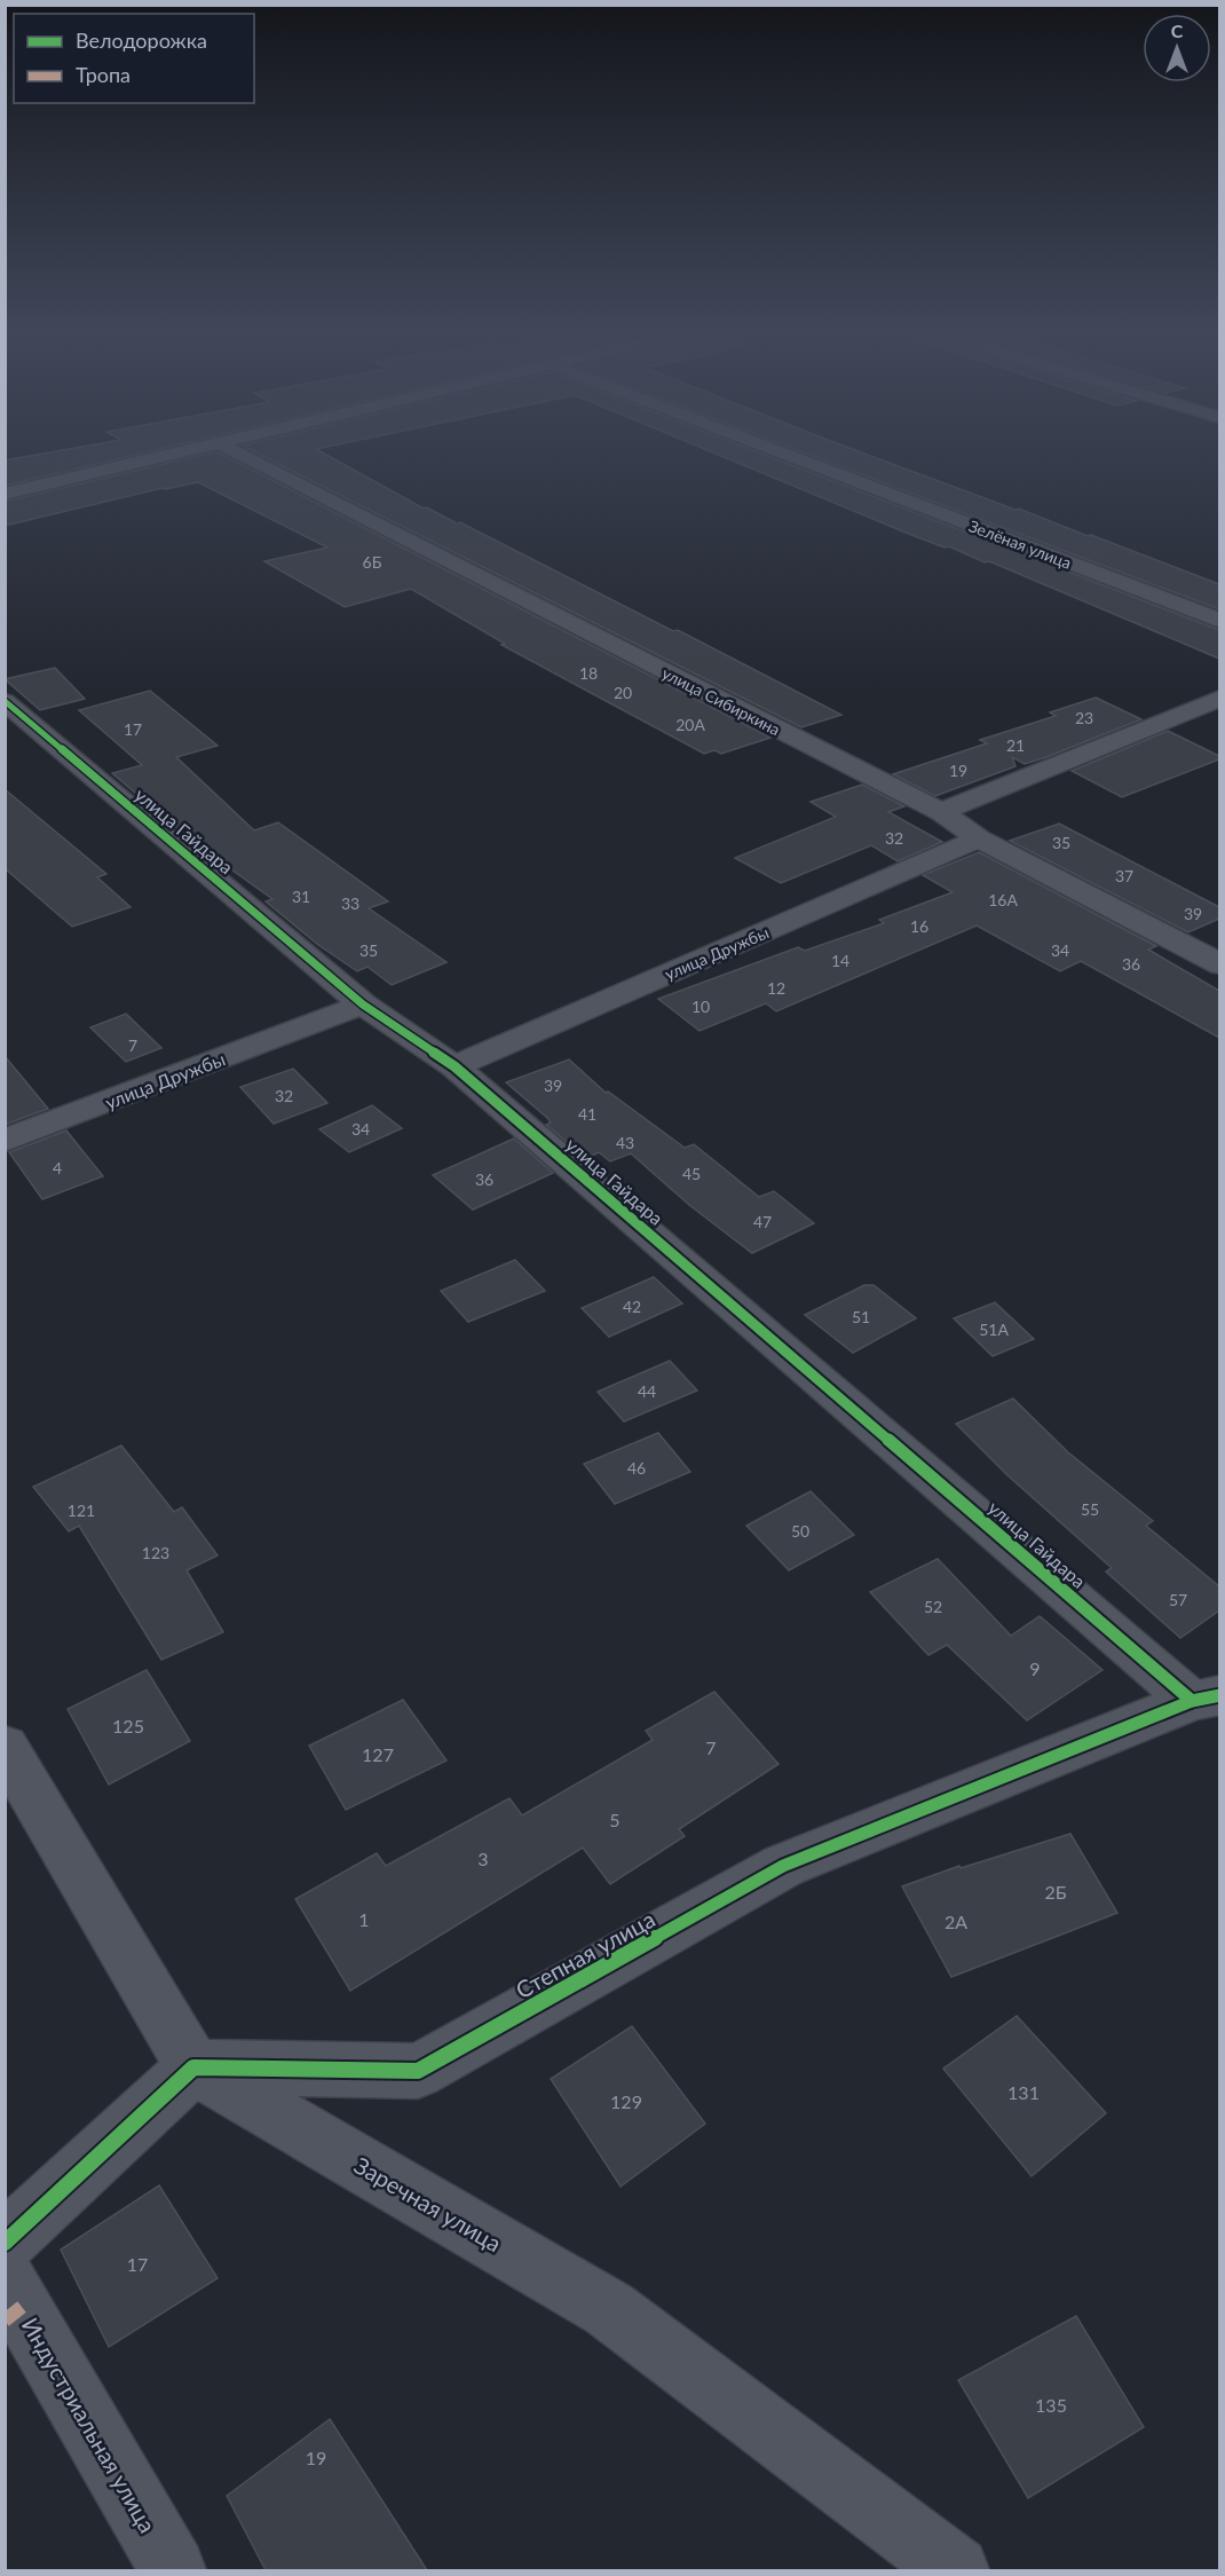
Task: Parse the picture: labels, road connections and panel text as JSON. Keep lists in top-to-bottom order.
{
  "streets": {
    "street": [
      "Зелёная улица",
      "улица Сибиркина",
      "улица Гайдара",
      "улица Дружбы",
      "Степная улица",
      "Заречная улица",
      "Индустриальная улица"
    ]
  },
  "crossings": [
    ["улица Сибиркина", "улица Дружбы"],
    ["улица Гайдара", "улица Дружбы"],
    ["улица Гайдара", "Степная улица"],
    ["Степная улица", "Заречная улица"]
  ],
  "house_numbers": [
    "6Б",
    "18",
    "20",
    "23",
    "20А",
    "17",
    "21",
    "19",
    "32",
    "35",
    "37",
    "31",
    "16А",
    "33",
    "39",
    "16",
    "35",
    "34",
    "14",
    "36",
    "12",
    "10",
    "7",
    "39",
    "32",
    "41",
    "34",
    "43",
    "4",
    "45",
    "36",
    "47",
    "42",
    "51",
    "51А",
    "44",
    "46",
    "55",
    "121",
    "50",
    "123",
    "57",
    "52",
    "9",
    "125",
    "7",
    "127",
    "5",
    "3",
    "2Б",
    "1",
    "2А",
    "131",
    "129",
    "17",
    "135",
    "19"
  ],
  "legend": ["Велодорожка", "Тропа"],
  "north": "top"
}
